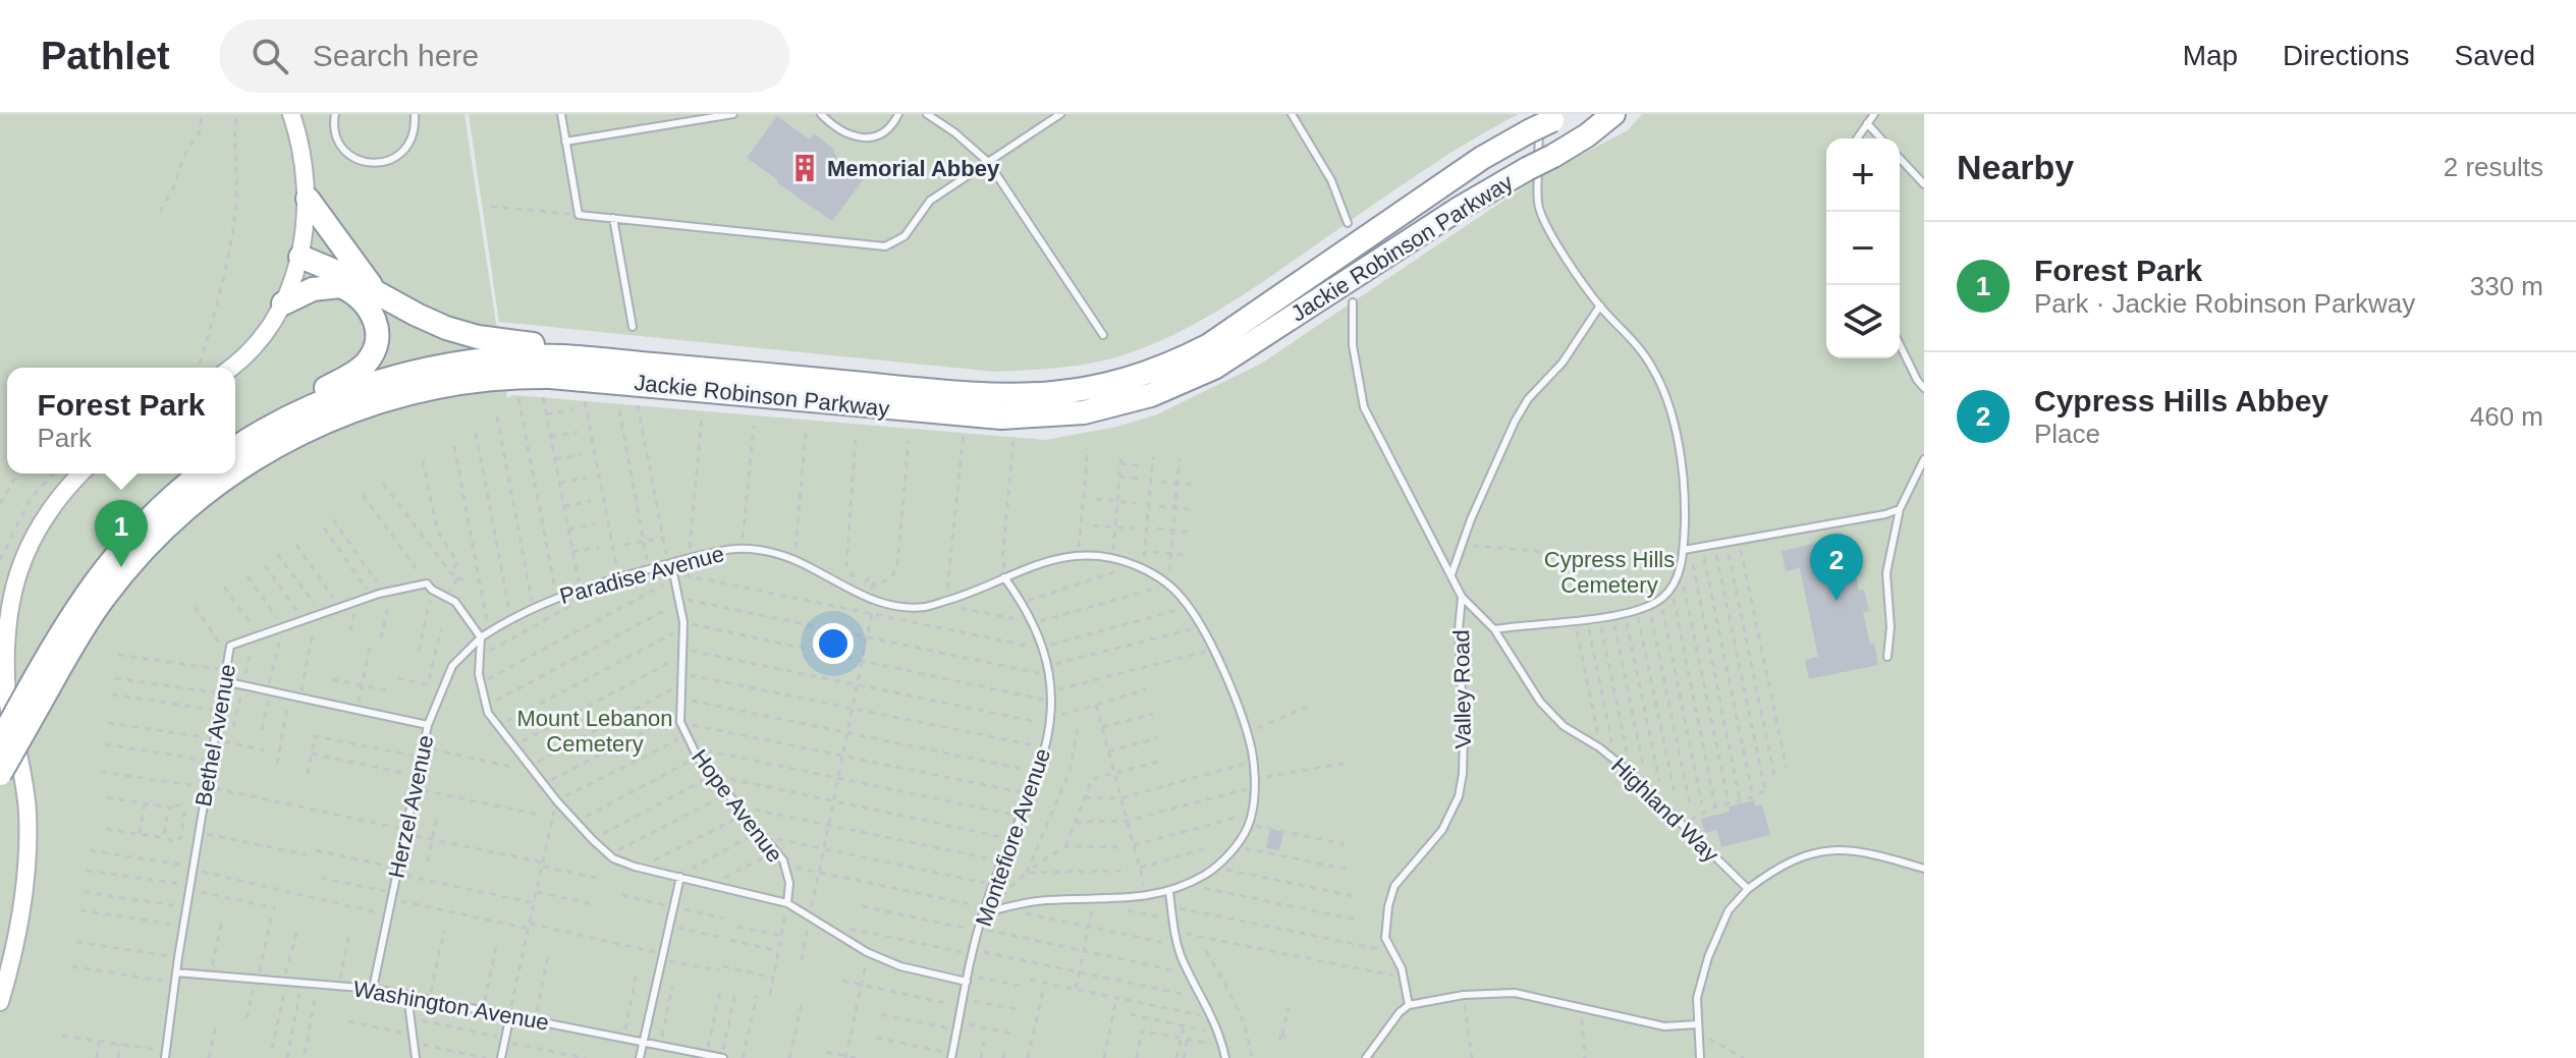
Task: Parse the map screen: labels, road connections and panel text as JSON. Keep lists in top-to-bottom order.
{
  "streets": {
    "highway": ["Jackie Robinson Parkway"],
    "lane": [
      "Paradise Avenue",
      "Valley Road",
      "Bethel Avenue",
      "Hope Avenue",
      "Herzel Avenue",
      "Highland Way",
      "Montefiore Avenue",
      "Washington Avenue"
    ]
  },
  "crossings": [
    ["Paradise Avenue", "Hope Avenue"],
    ["Paradise Avenue", "Herzel Avenue"],
    ["Paradise Avenue", "Montefiore Avenue"],
    ["Valley Road", "Highland Way"],
    ["Bethel Avenue", "Washington Avenue"],
    ["Herzel Avenue", "Washington Avenue"]
  ],
  "parks": ["Cypress Hills Cemetery", "Mount Lebanon Cemetery"],
  "places": {
    "building": ["Memorial Abbey"]
  },
  "page": {
    "header": "Pathlet",
    "search": "Search here",
    "nav": ["Map", "Directions", "Saved"],
    "heading": ["Nearby", "2 results"],
    "map_buttons": ["+", "−"],
    "list": [
      {
        "mark": "1",
        "name": "Forest Park",
        "note": "Park · Jackie Robinson Parkway",
        "value": "330 m"
      },
      {
        "mark": "2",
        "name": "Cypress Hills Abbey",
        "note": "Place",
        "value": "460 m"
      }
    ],
    "popup": ["Forest Park", "Park"],
    "pins": ["1", "2"]
  }
}
